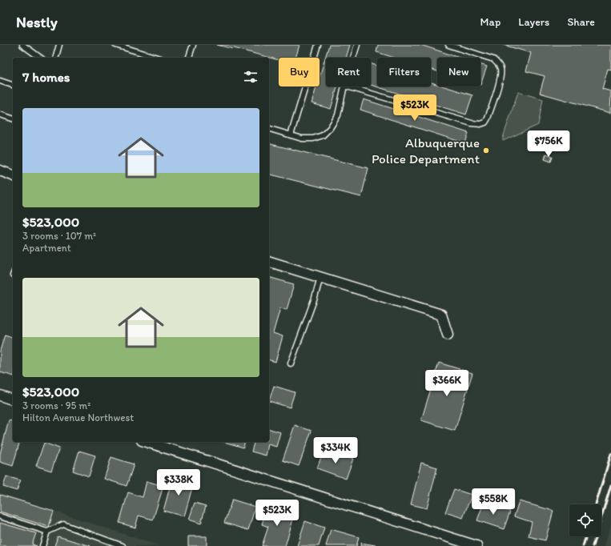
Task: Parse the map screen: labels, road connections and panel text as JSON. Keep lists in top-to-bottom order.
{
  "places": ["Albuquerque Police Department"],
  "page": {
    "header": "Nestly",
    "nav": ["Map", "Layers", "Share"],
    "chip": [
      "Buy",
      "Rent",
      "Filters",
      "New"
    ],
    "heading": "7 homes",
    "price": [
      "$523K",
      "$756K",
      "$366K",
      "$334K",
      "$338K",
      "$558K",
      "$523K"
    ],
    "list": [
      {
        "name": "$523,000",
        "note": "3 rooms · 107 m² · Apartment"
      },
      {
        "name": "$523,000",
        "note": "3 rooms · 95 m² · Hilton Avenue Northwest"
      }
    ]
  }
}
